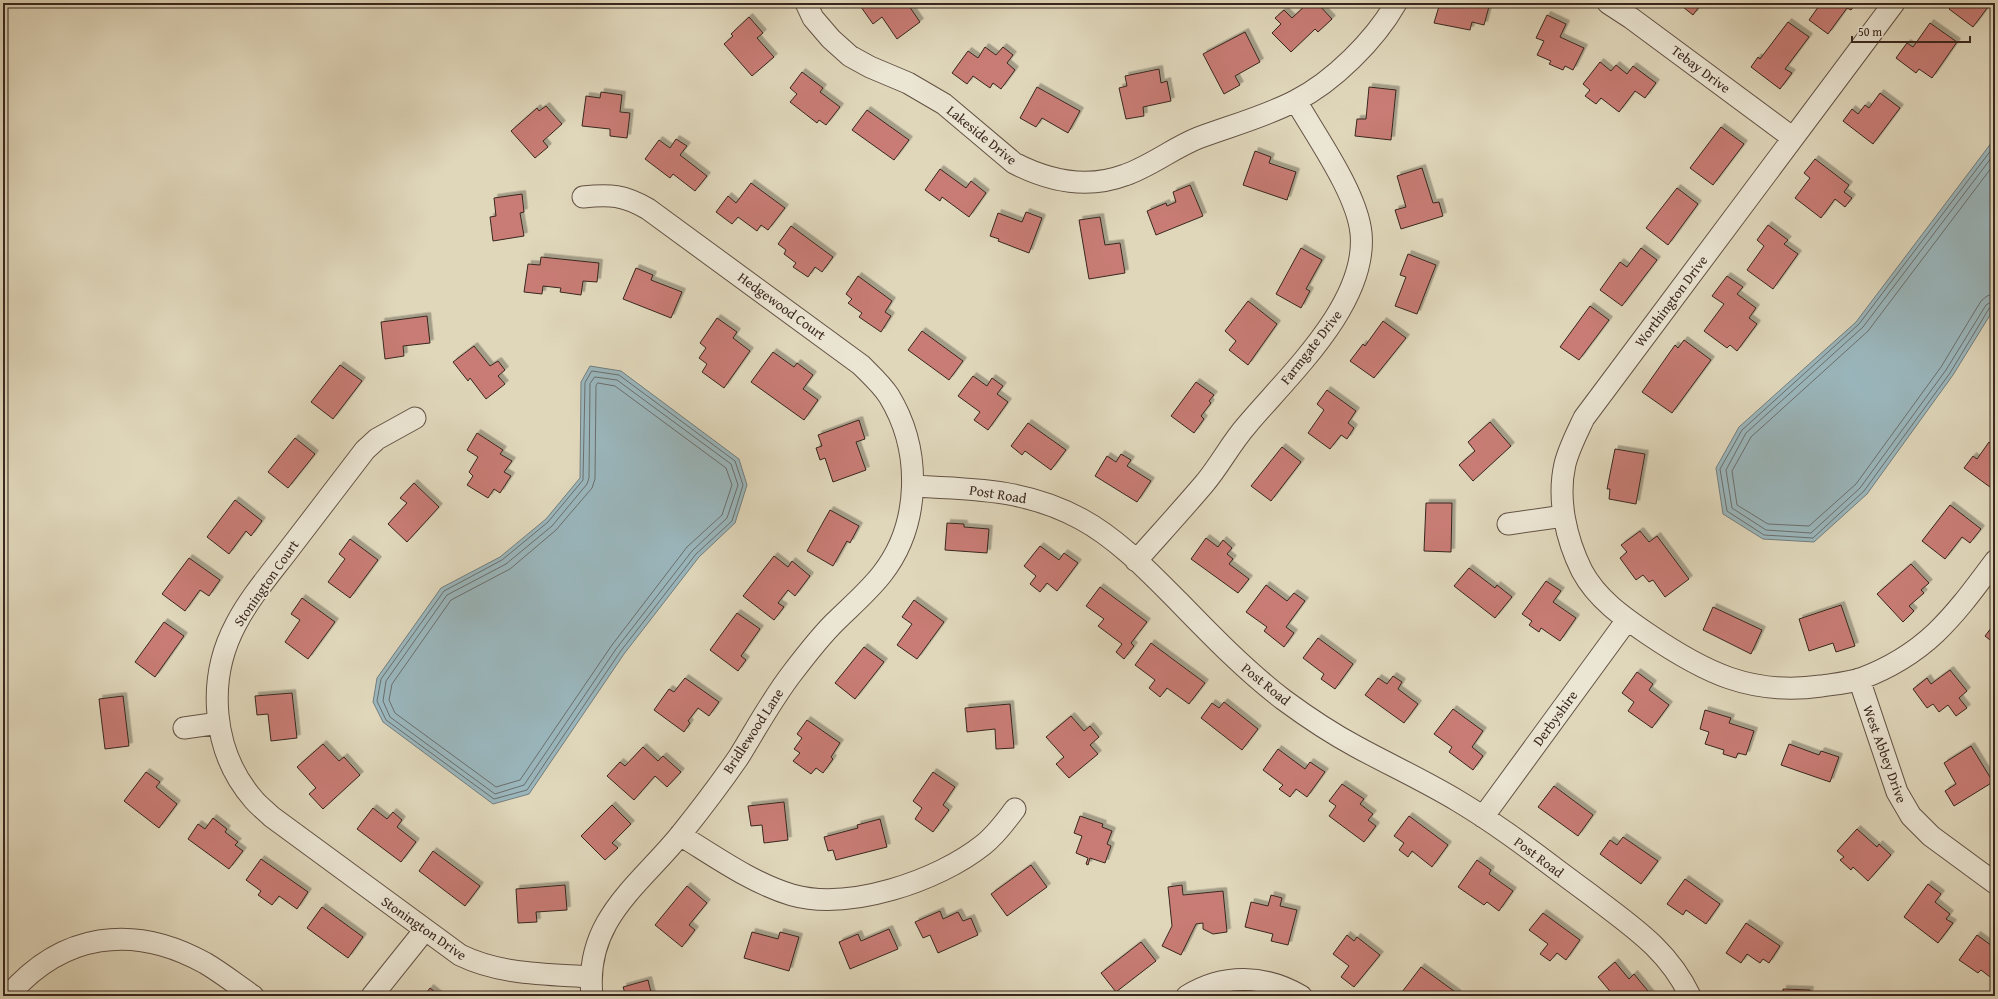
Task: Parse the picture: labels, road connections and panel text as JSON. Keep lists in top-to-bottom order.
{
  "streets": {
    "street": [
      "Tebay Drive",
      "Lakeside Drive",
      "Worthington Drive",
      "Hedgewood Court",
      "Farmgate Drive",
      "Post Road",
      "Stonington Court",
      "Derbyshire",
      "Bridlewood Lane",
      "West Abbey Drive",
      "Stonington Drive"
    ]
  },
  "crossings": [
    ["Tebay Drive", "Worthington Drive"],
    ["Lakeside Drive", "Farmgate Drive"],
    ["Worthington Drive", "Derbyshire"],
    ["Worthington Drive", "West Abbey Drive"],
    ["Hedgewood Court", "Post Road"],
    ["Hedgewood Court", "Bridlewood Lane"],
    ["Farmgate Drive", "Post Road"],
    ["Post Road", "Derbyshire"],
    ["Post Road", "Bridlewood Lane"],
    ["Stonington Court", "Stonington Drive"],
    ["Bridlewood Lane", "Stonington Drive"]
  ],
  "scale_bar": "50 m"
}
